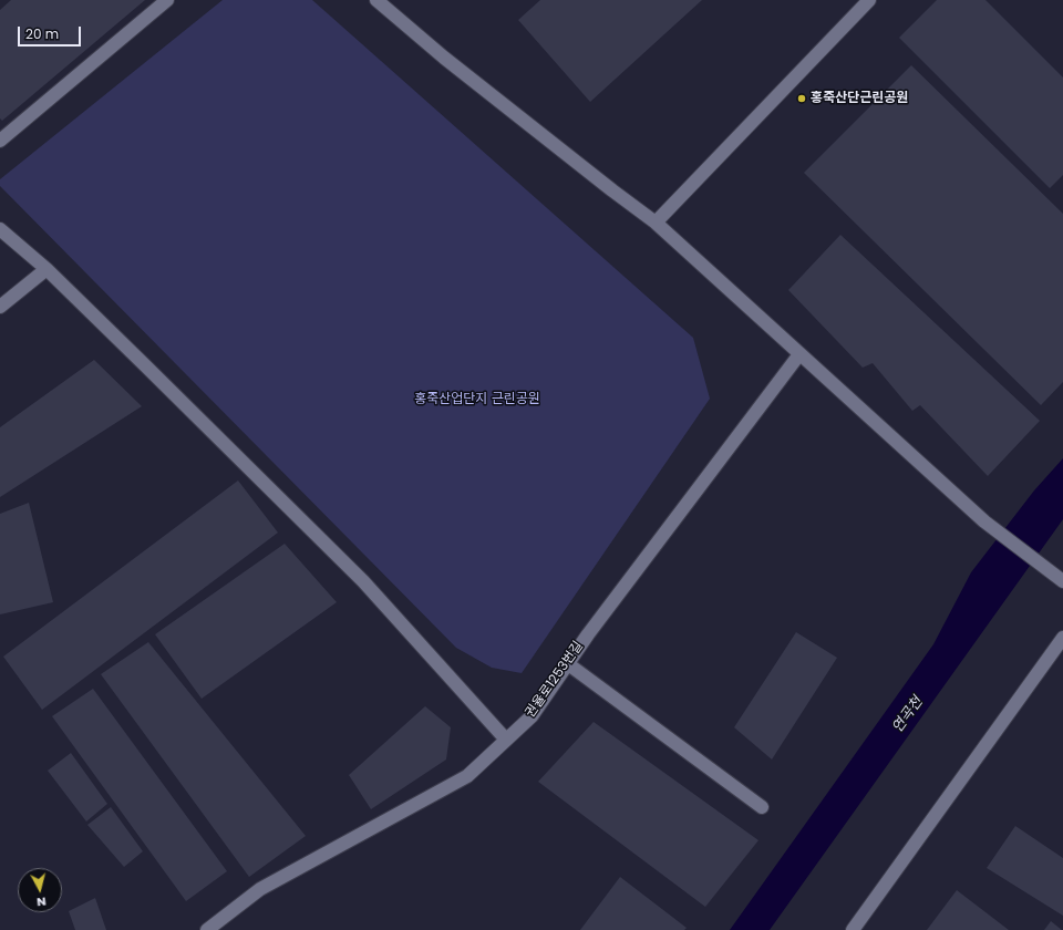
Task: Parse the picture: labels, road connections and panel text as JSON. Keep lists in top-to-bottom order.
{
  "streets": {
    "lane": ["권율로1253번길"]
  },
  "water": ["연곡천"],
  "parks": ["홍죽산업단지 근린공원"],
  "places": ["홍죽산단근린공원"],
  "scale_bar": "20 m",
  "north": "bottom"
}
